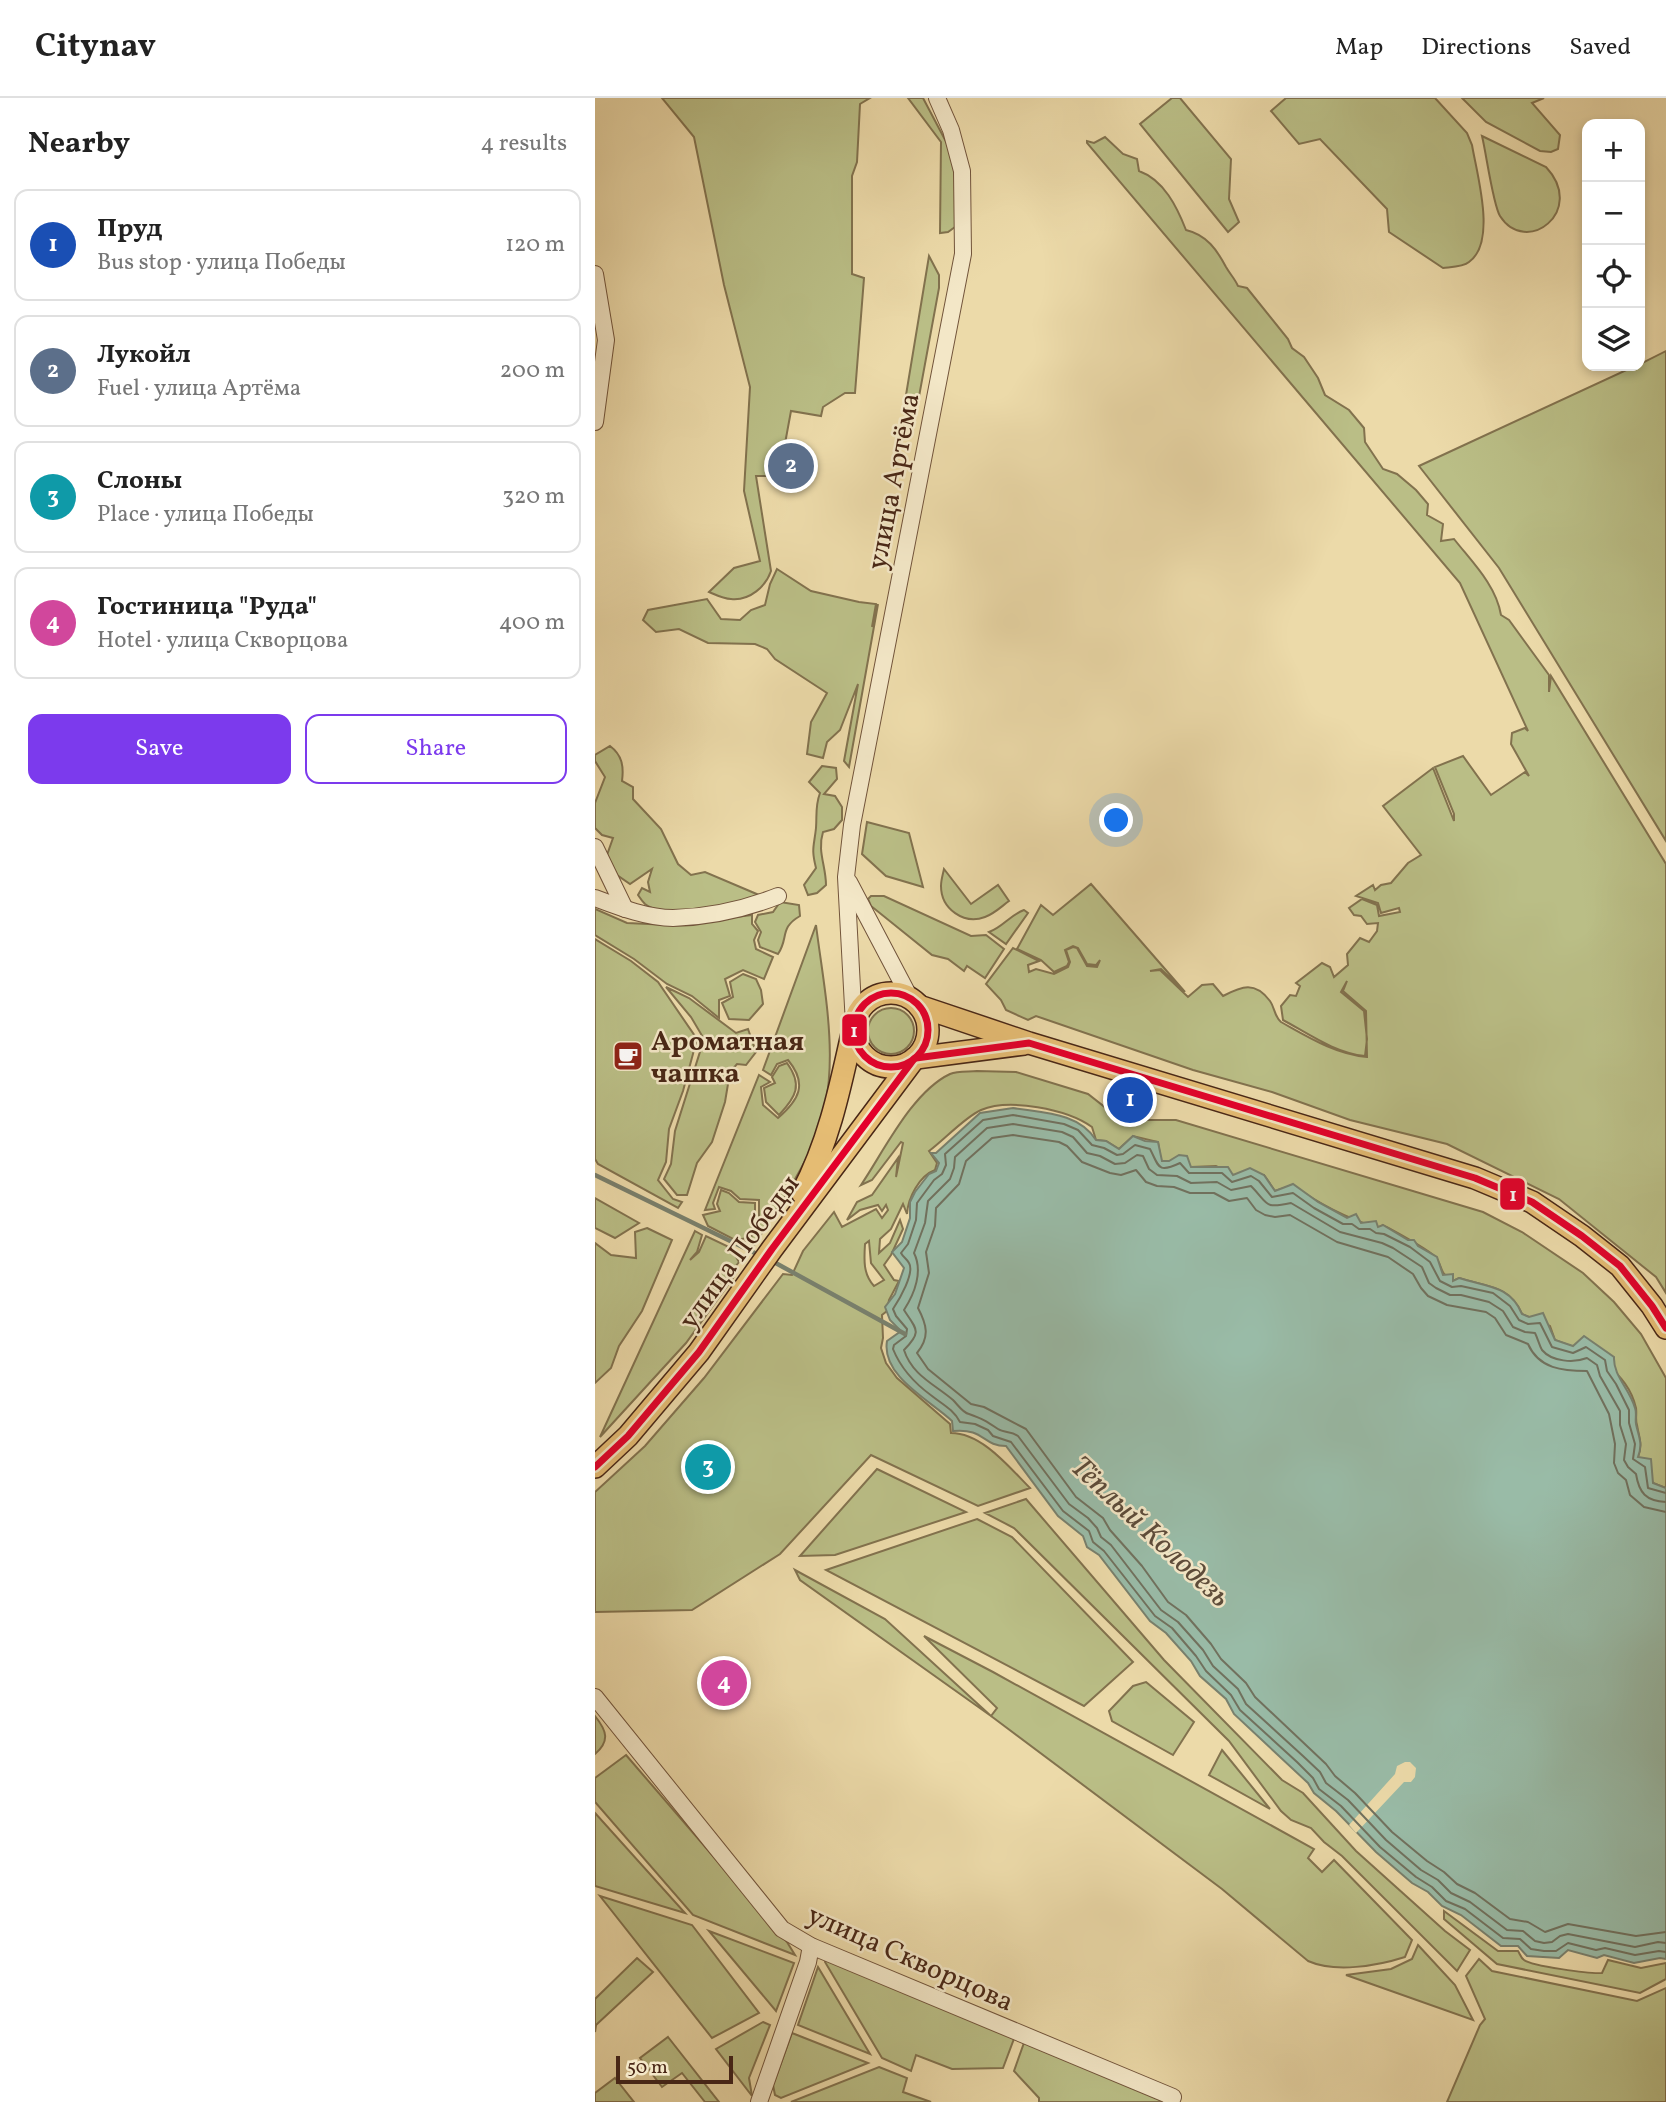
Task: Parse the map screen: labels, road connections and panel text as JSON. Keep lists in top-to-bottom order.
{
  "streets": {
    "main road": ["улица Победы"],
    "street": ["улица Артёма", "улица Скворцова"]
  },
  "crossings": [
    ["улица Артёма", "улица Победы"]
  ],
  "water": ["Тёплый Колодезь"],
  "places": {
    "cafe": ["Ароматная чашка"]
  },
  "lines": ["transit line 1"],
  "scale_bar": "50 m",
  "page": {
    "header": "Citynav",
    "nav": ["Map", "Directions", "Saved"],
    "heading": ["Nearby", "4 results"],
    "map_buttons": ["+", "−"],
    "list": [
      {
        "mark": "1",
        "name": "Пруд",
        "note": "Bus stop · улица Победы",
        "value": "120 m"
      },
      {
        "mark": "2",
        "name": "Лукойл",
        "note": "Fuel · улица Артёма",
        "value": "200 m"
      },
      {
        "mark": "3",
        "name": "Слоны",
        "note": "Place · улица Победы",
        "value": "320 m"
      },
      {
        "mark": "4",
        "name": "Гостиница \"Руда\"",
        "note": "Hotel · улица Скворцова",
        "value": "400 m"
      }
    ],
    "pins": [
      "2",
      "1",
      "3",
      "4"
    ],
    "buttons": ["Save", "Share"],
    "scale": "50 m"
  }
}
